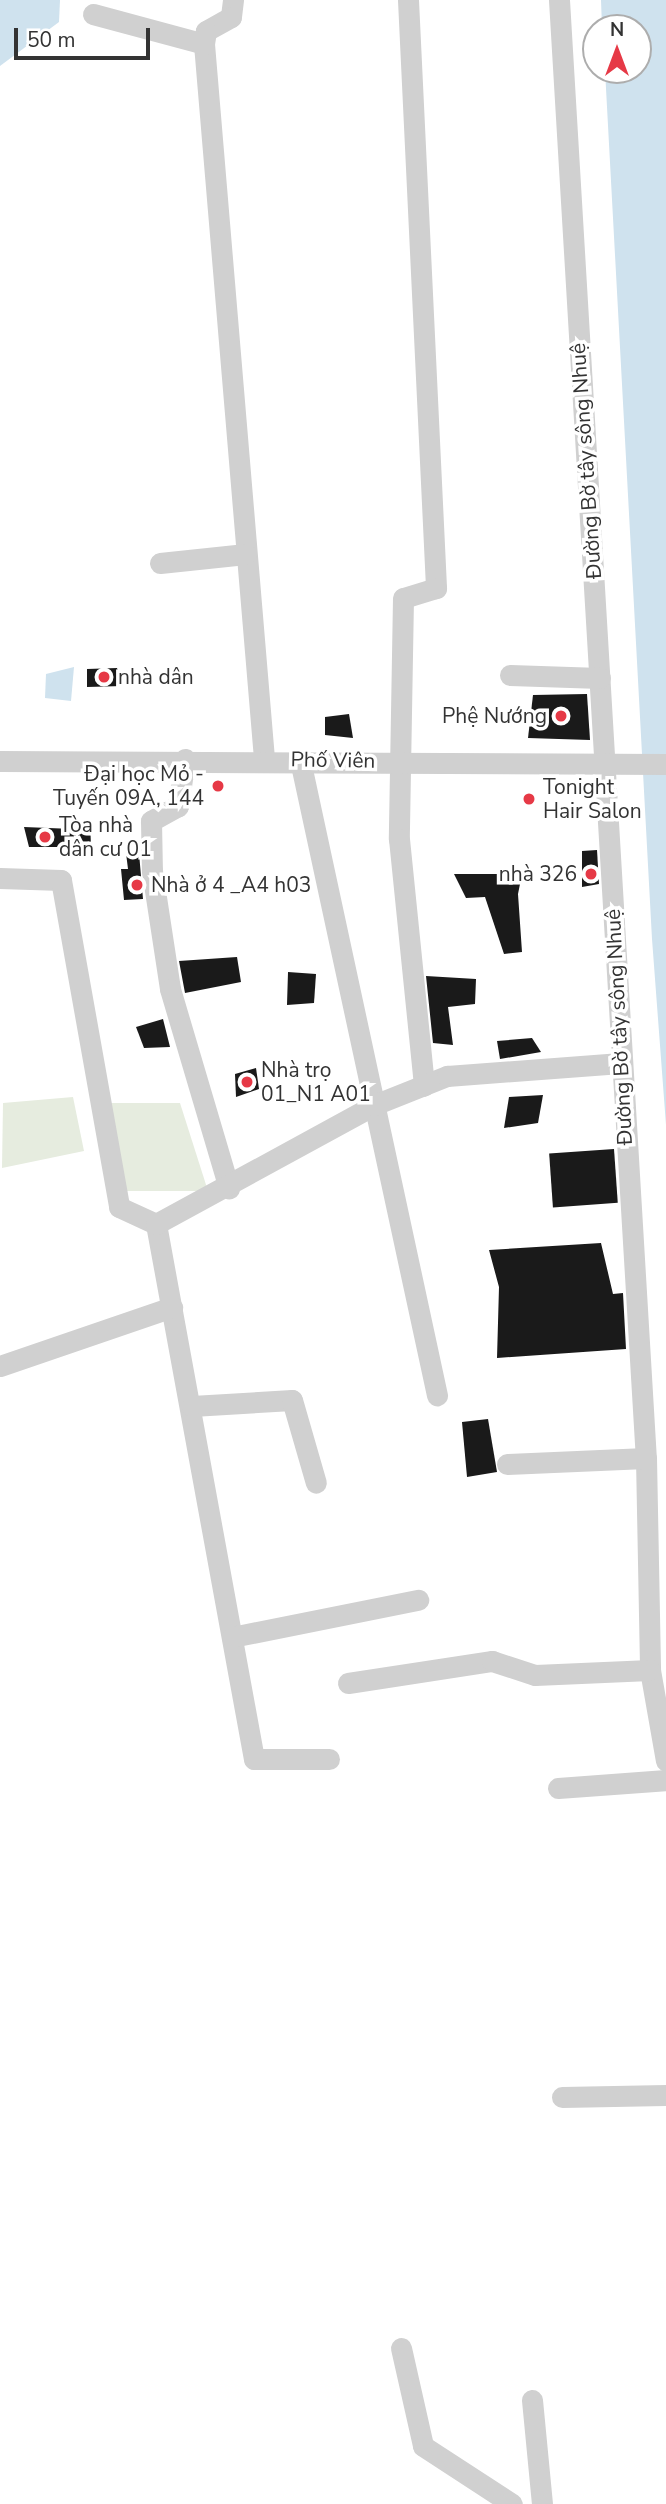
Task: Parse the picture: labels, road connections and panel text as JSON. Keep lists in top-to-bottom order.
{
  "streets": {
    "street": ["Đường Bờ tây sông Nhuệ", "Phố Viên"]
  },
  "crossings": [
    ["Đường Bờ tây sông Nhuệ", "Phố Viên"]
  ],
  "places": [
    "nhà dân",
    "Phệ Nướng",
    "Đại học Mỏ - Tuyến 09A, 144",
    "Tonight Hair Salon",
    "Tòa nhà dân cư 01",
    "nhà 326",
    "Nhà ở 4 _A4 h03",
    "Nhà trọ 01_N1 A01"
  ],
  "scale_bar": "50 m",
  "north": "top"
}
